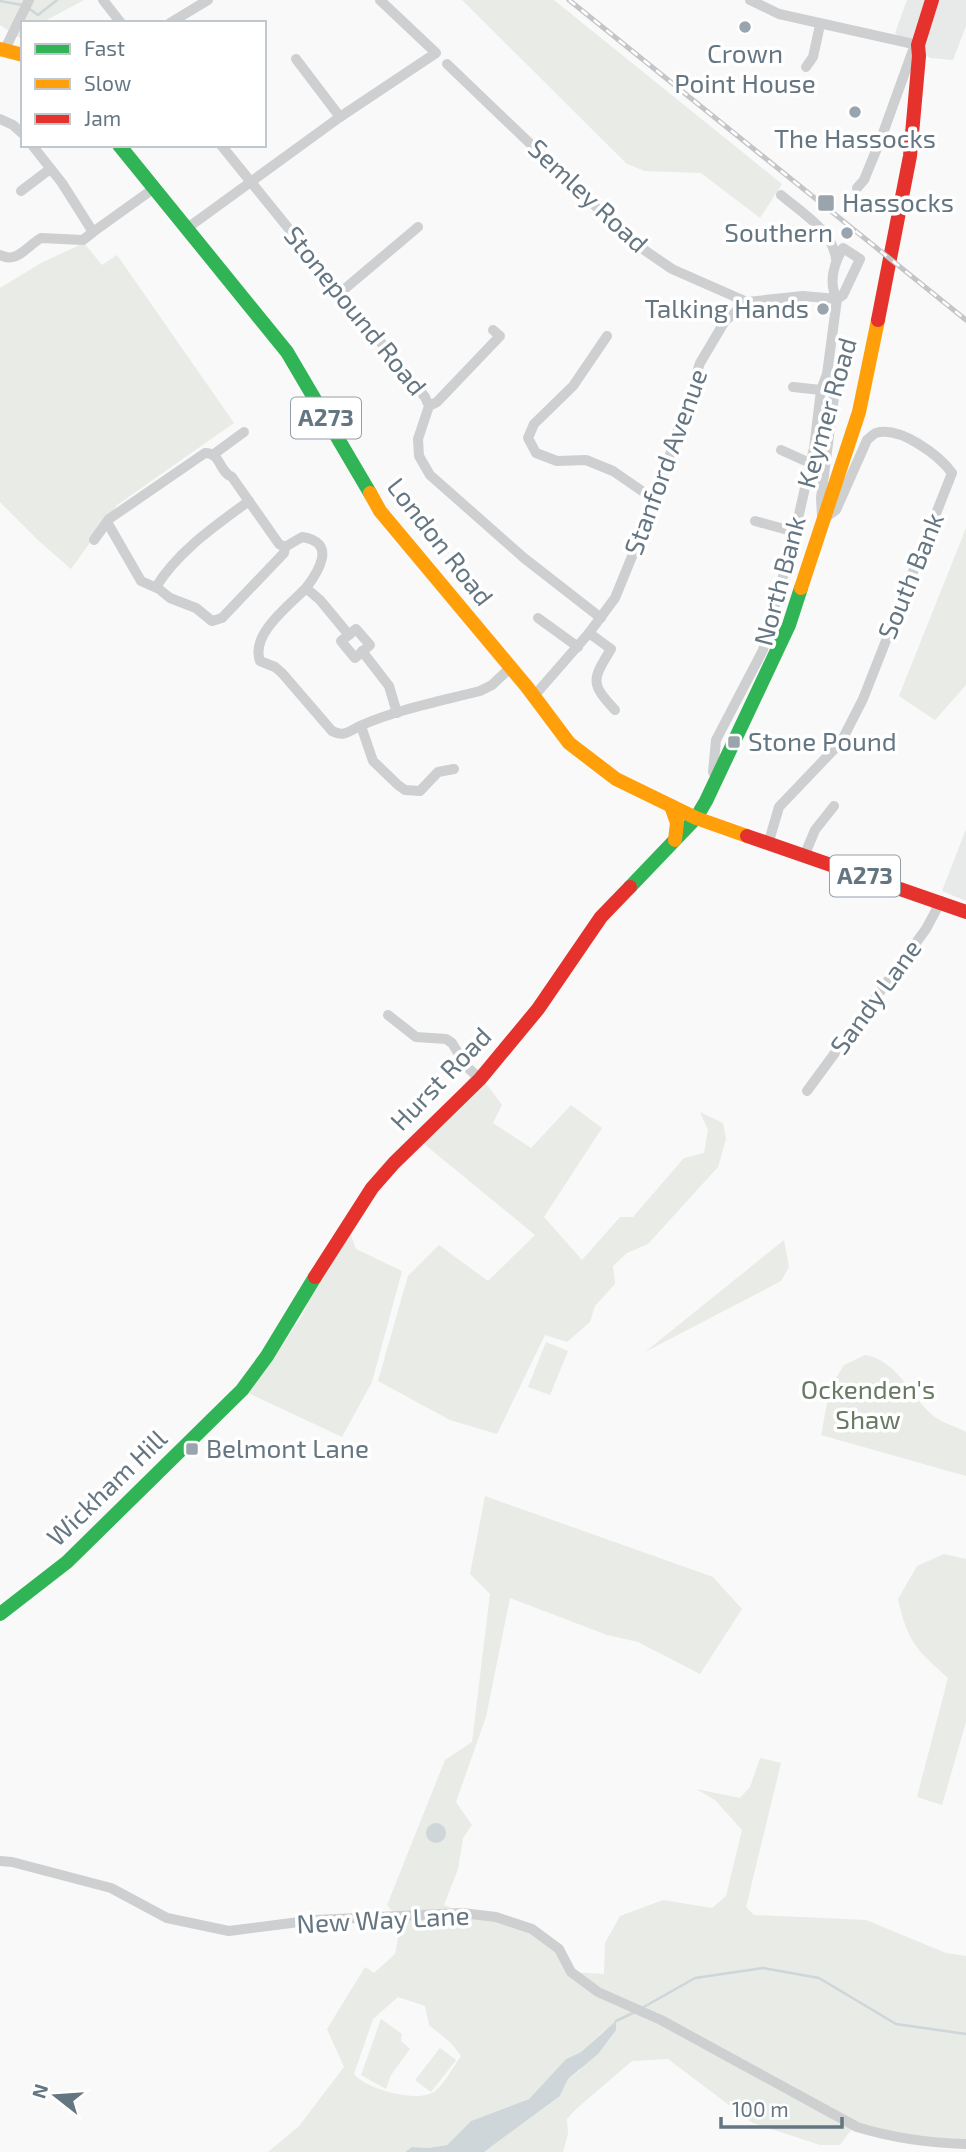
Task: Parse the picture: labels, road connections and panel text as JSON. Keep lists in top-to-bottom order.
{
  "streets": {
    "main road": [
      "Keymer Road",
      "A273",
      "London Road",
      "Hurst Road",
      "Wickham Hill"
    ],
    "street": [
      "Semley Road",
      "Stonepound Road",
      "Stanford Avenue",
      "South Bank",
      "North Bank",
      "Sandy Lane",
      "New Way Lane"
    ]
  },
  "crossings": [
    ["Semley Road", "Stanford Avenue"],
    ["Stonepound Road", "Stanford Avenue"],
    ["Keymer Road", "A273"],
    ["Keymer Road", "London Road"],
    ["Keymer Road", "South Bank"],
    ["Keymer Road", "North Bank"],
    ["Keymer Road", "Hurst Road"],
    ["A273", "London Road"],
    ["A273", "South Bank"],
    ["A273", "Sandy Lane"],
    ["A273", "Hurst Road"],
    ["Stanford Avenue", "London Road"],
    ["London Road", "Hurst Road"],
    ["Hurst Road", "Wickham Hill"]
  ],
  "parks": ["Ockenden's Shaw"],
  "places": {
    "other": [
      "Crown Point House",
      "The Hassocks",
      "Southern",
      "Talking Hands"
    ],
    "transit": ["Hassocks", "Stone Pound", "Belmont Lane"]
  },
  "legend": ["Fast", "Slow", "Jam"],
  "scale_bar": "100 m",
  "north": "left"
}
